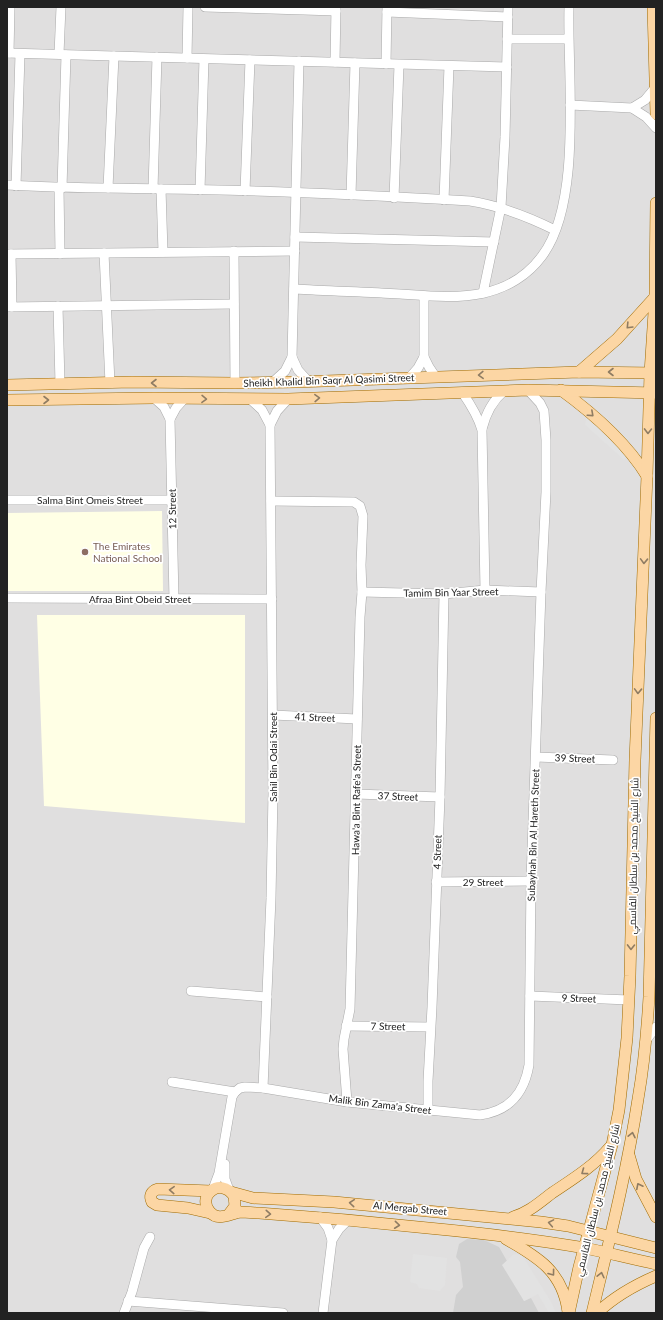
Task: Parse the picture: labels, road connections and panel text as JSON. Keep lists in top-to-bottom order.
{
  "streets": {
    "main road": ["Sheikh Khalid Bin Saqr Al Qasimi Street", "شارع الشيخ محمد بن سلطان القاسمي", "Al Mergab Street"],
    "street": [
      "Salma Bint Omeis Street",
      "12 Street",
      "Tamim Bin Yaar Street",
      "Afraa Bint Obeid Street",
      "41 Street",
      "Sahil Bin Odai Street",
      "39 Street",
      "37 Street",
      "Hawa'a Bint Rafe'a Street",
      "Subayhah Bin Al Hareth Street",
      "4 Street",
      "29 Street",
      "9 Street",
      "7 Street",
      "Malik Bin Zama'a Street"
    ]
  },
  "crossings": [
    ["Sheikh Khalid Bin Saqr Al Qasimi Street", "Subayhah Bin Al Hareth Street"],
    ["Sheikh Khalid Bin Saqr Al Qasimi Street", "شارع الشيخ محمد بن سلطان القاسمي"],
    ["Salma Bint Omeis Street", "12 Street"],
    ["12 Street", "Afraa Bint Obeid Street"],
    ["Tamim Bin Yaar Street", "Hawa'a Bint Rafe'a Street"],
    ["Tamim Bin Yaar Street", "Subayhah Bin Al Hareth Street"],
    ["Tamim Bin Yaar Street", "4 Street"],
    ["Afraa Bint Obeid Street", "Sahil Bin Odai Street"],
    ["41 Street", "Sahil Bin Odai Street"],
    ["41 Street", "Hawa'a Bint Rafe'a Street"],
    ["Sahil Bin Odai Street", "Hawa'a Bint Rafe'a Street"],
    ["Sahil Bin Odai Street", "Malik Bin Zama'a Street"],
    ["39 Street", "Subayhah Bin Al Hareth Street"],
    ["37 Street", "Hawa'a Bint Rafe'a Street"],
    ["37 Street", "4 Street"],
    ["Hawa'a Bint Rafe'a Street", "7 Street"],
    ["Hawa'a Bint Rafe'a Street", "Malik Bin Zama'a Street"],
    ["Subayhah Bin Al Hareth Street", "29 Street"],
    ["Subayhah Bin Al Hareth Street", "9 Street"],
    ["Subayhah Bin Al Hareth Street", "Malik Bin Zama'a Street"],
    ["4 Street", "29 Street"],
    ["4 Street", "7 Street"],
    ["4 Street", "Malik Bin Zama'a Street"],
    ["شارع الشيخ محمد بن سلطان القاسمي", "9 Street"],
    ["شارع الشيخ محمد بن سلطان القاسمي", "Al Mergab Street"]
  ],
  "places": ["The Emirates National School"]
}
